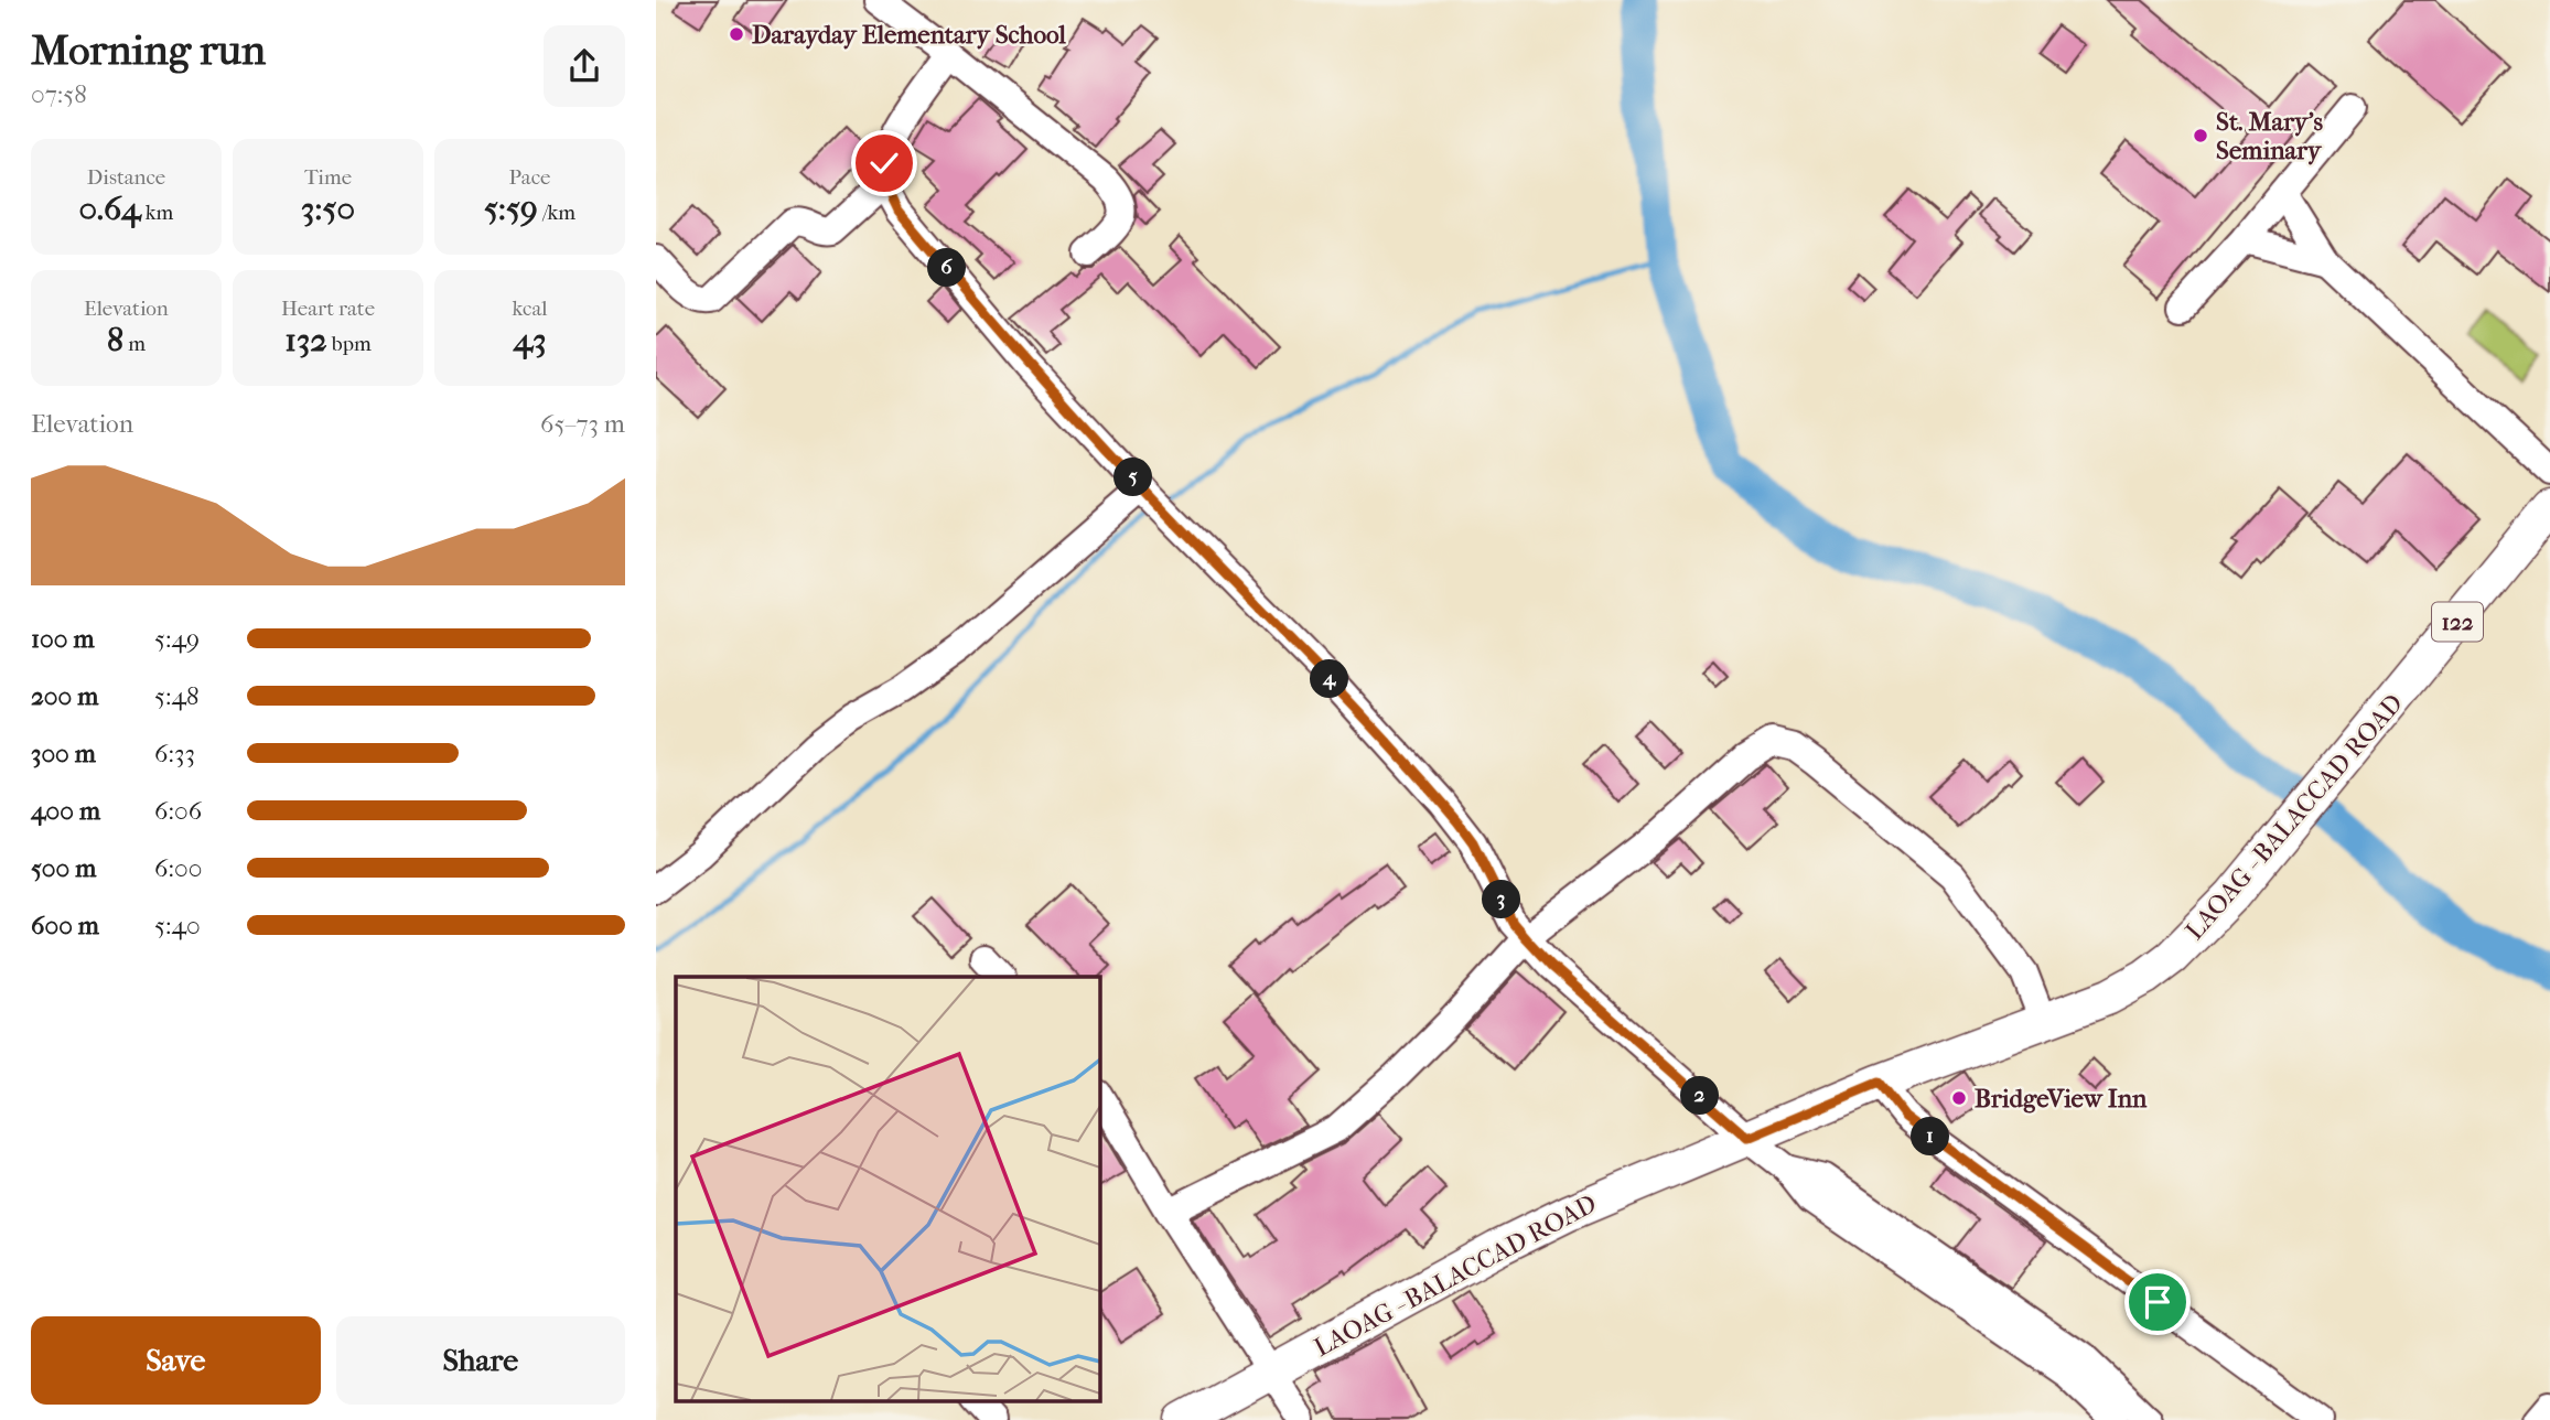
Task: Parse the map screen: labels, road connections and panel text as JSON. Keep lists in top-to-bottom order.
{
  "streets": {
    "main road": ["122", "LAOAG - BALACCAD ROAD"]
  },
  "places": ["Darayday Elementary School", "St. Mary's Seminary", "BridgeView Inn"],
  "page": {
    "heading": ["Morning run", "07:58"],
    "stats": [
      ["Distance", "0.64 km"],
      ["Time", "3:50"],
      ["Pace", "5:59 /km"],
      ["Elevation", "8 m"],
      ["Heart rate", "132 bpm"],
      ["kcal", "43"]
    ],
    "pins": [
      "6",
      "5",
      "4",
      "3",
      "2",
      "1"
    ],
    "chart": ["Elevation", "65–73 m"],
    "list": [
      {
        "name": "100 m",
        "note": "5:49"
      },
      {
        "name": "200 m",
        "note": "5:48"
      },
      {
        "name": "300 m",
        "note": "6:33"
      },
      {
        "name": "400 m",
        "note": "6:06"
      },
      {
        "name": "500 m",
        "note": "6:00"
      },
      {
        "name": "600 m",
        "note": "5:40"
      }
    ],
    "buttons": ["Save", "Share"]
  }
}
